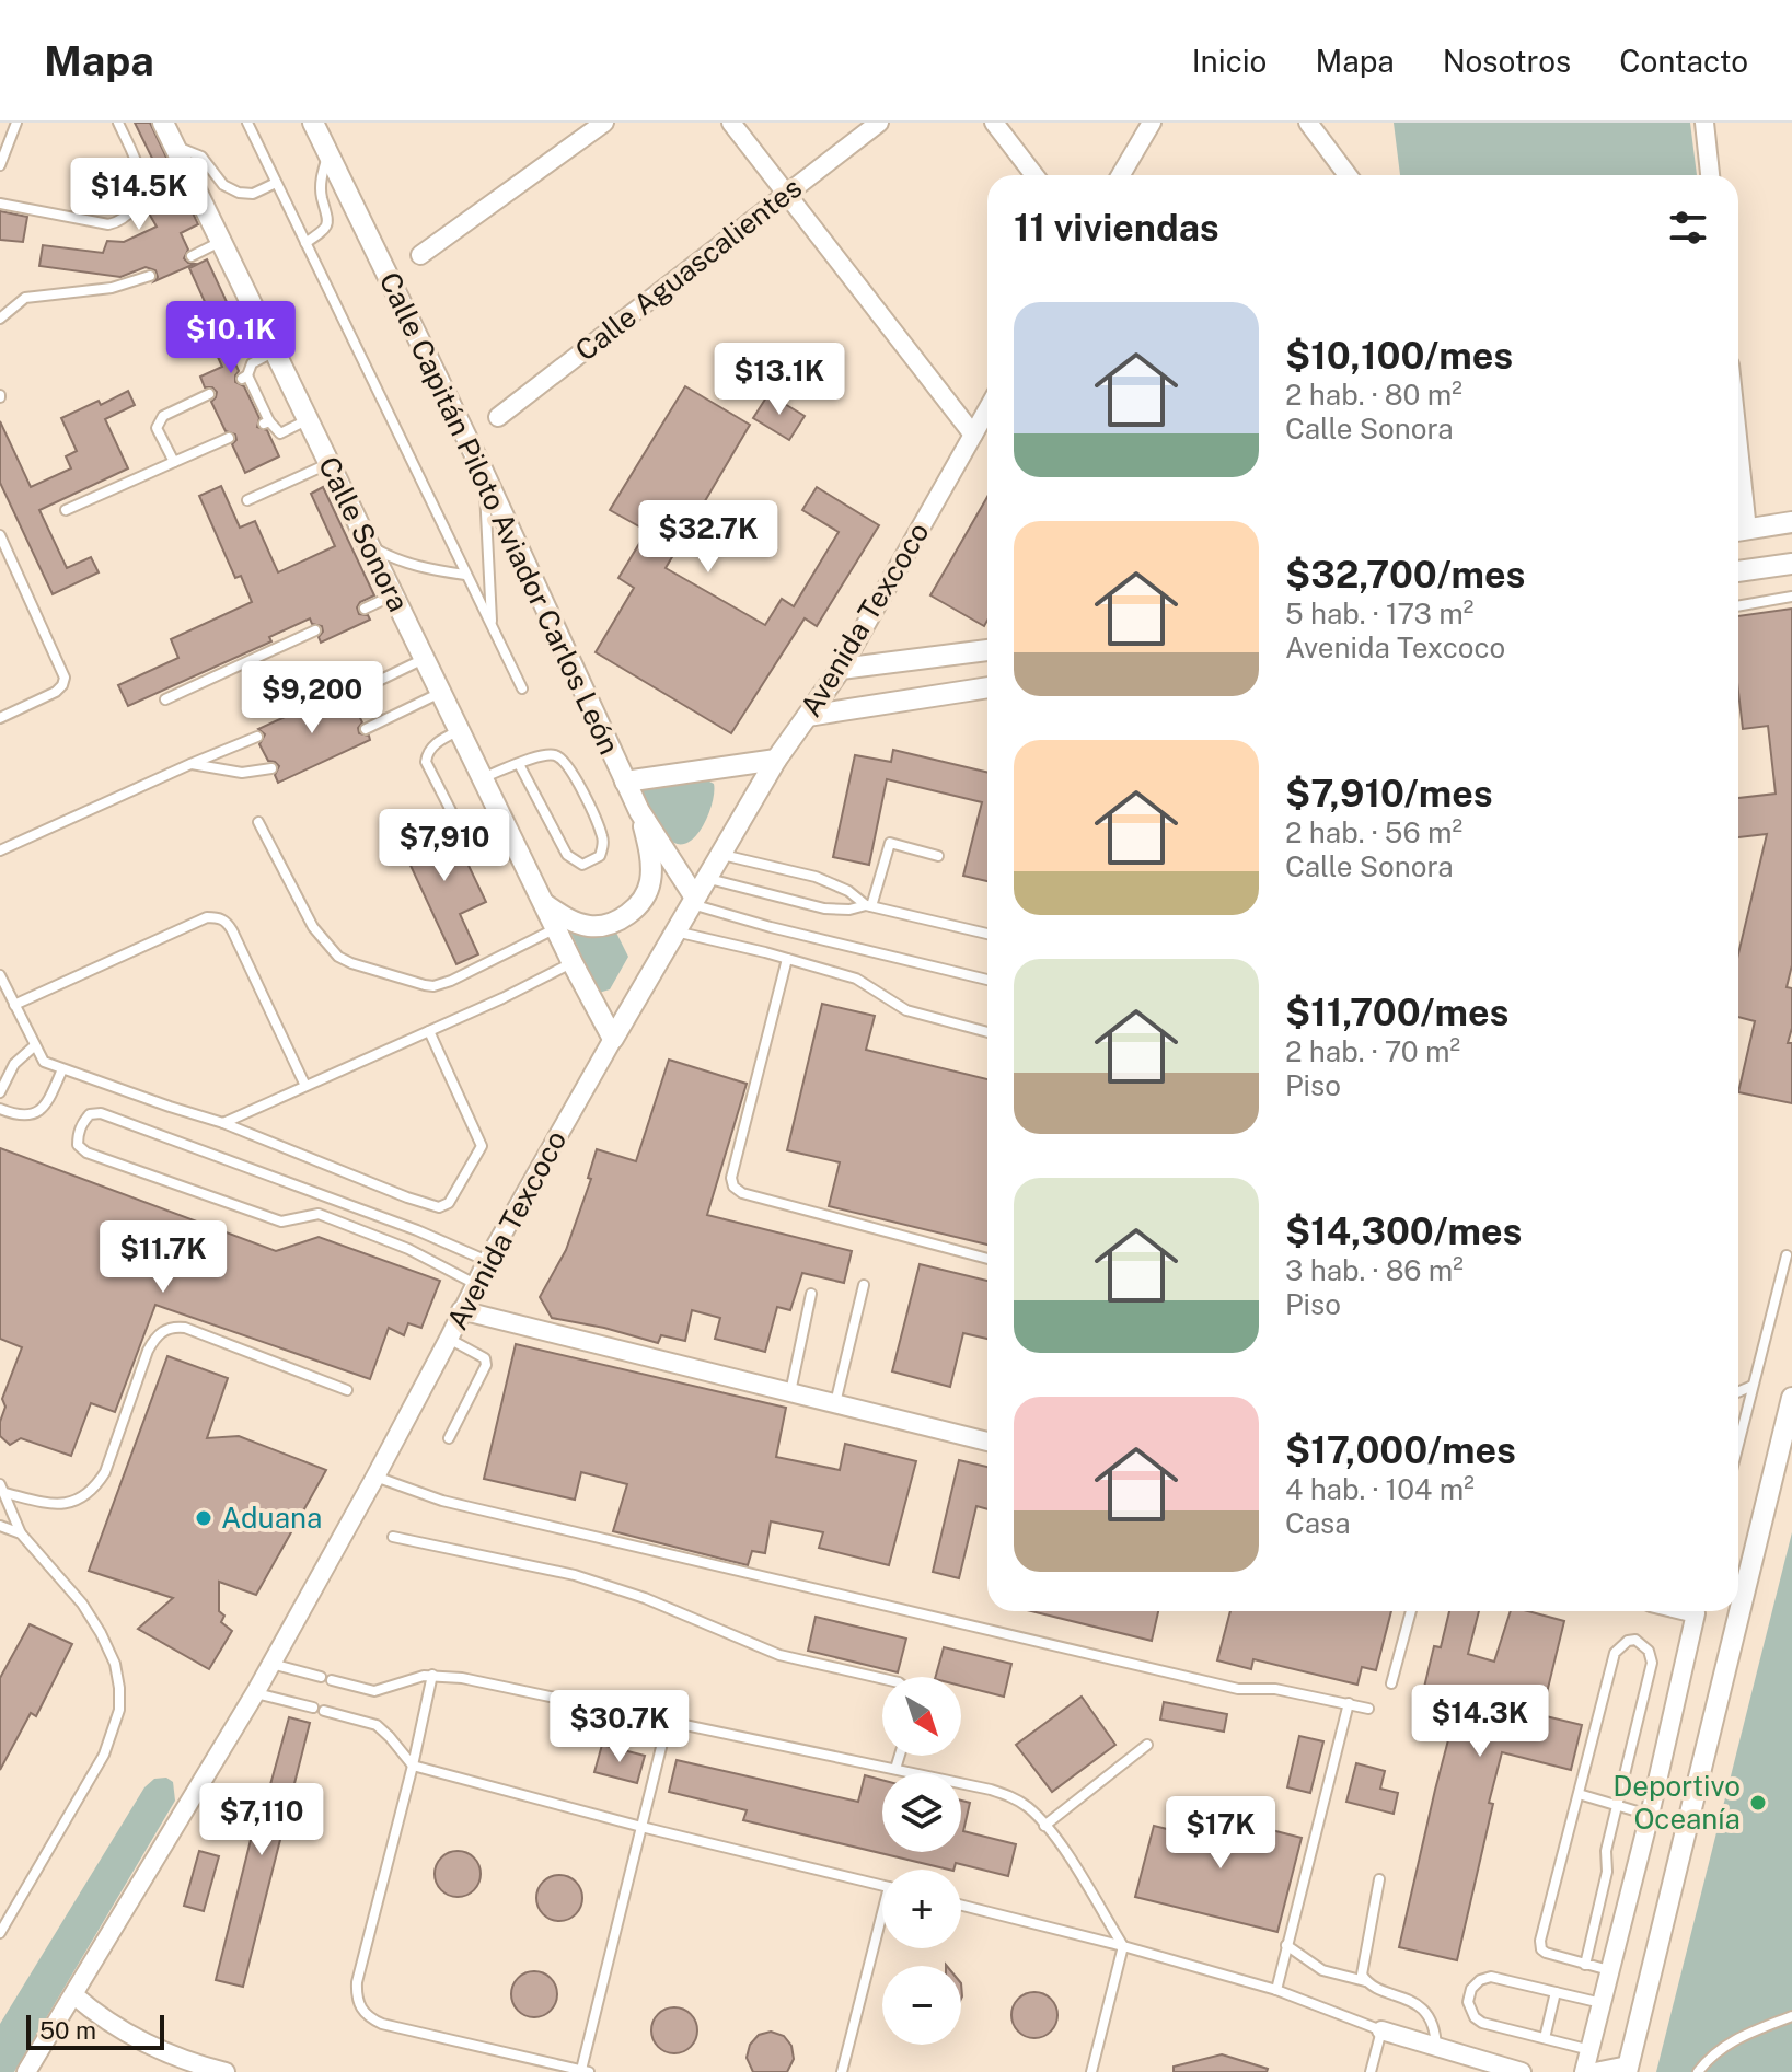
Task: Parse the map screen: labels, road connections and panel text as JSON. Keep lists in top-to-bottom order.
{
  "streets": {
    "street": [
      "Calle Aguascalientes",
      "Calle Capitán Piloto Aviador Carlos León",
      "Calle Sonora",
      "Avenida Texcoco"
    ]
  },
  "crossings": [
    ["Calle Capitán Piloto Aviador Carlos León", "Avenida Texcoco"],
    ["Calle Sonora", "Avenida Texcoco"]
  ],
  "places": ["Aduana", "Deportivo Oceanía"],
  "scale_bar": "50 m",
  "north": "bottom right",
  "page": {
    "header": "Mapa",
    "nav": [
      "Inicio",
      "Mapa",
      "Nosotros",
      "Contacto"
    ],
    "price": [
      "$14.5K",
      "$10.1K",
      "$13.1K",
      "$32.7K",
      "$9,200",
      "$7,910",
      "$11.7K",
      "$14.3K",
      "$30.7K",
      "$7,110",
      "$17K"
    ],
    "heading": "11 viviendas",
    "list": [
      {
        "name": "$10,100/mes",
        "note": "2 hab. · 80 m² · Calle Sonora"
      },
      {
        "name": "$32,700/mes",
        "note": "5 hab. · 173 m² · Avenida Texcoco"
      },
      {
        "name": "$7,910/mes",
        "note": "2 hab. · 56 m² · Calle Sonora"
      },
      {
        "name": "$11,700/mes",
        "note": "2 hab. · 70 m² · Piso"
      },
      {
        "name": "$14,300/mes",
        "note": "3 hab. · 86 m² · Piso"
      },
      {
        "name": "$17,000/mes",
        "note": "4 hab. · 104 m² · Casa"
      }
    ],
    "map_buttons": ["+", "−"],
    "scale": "50 m"
  }
}
